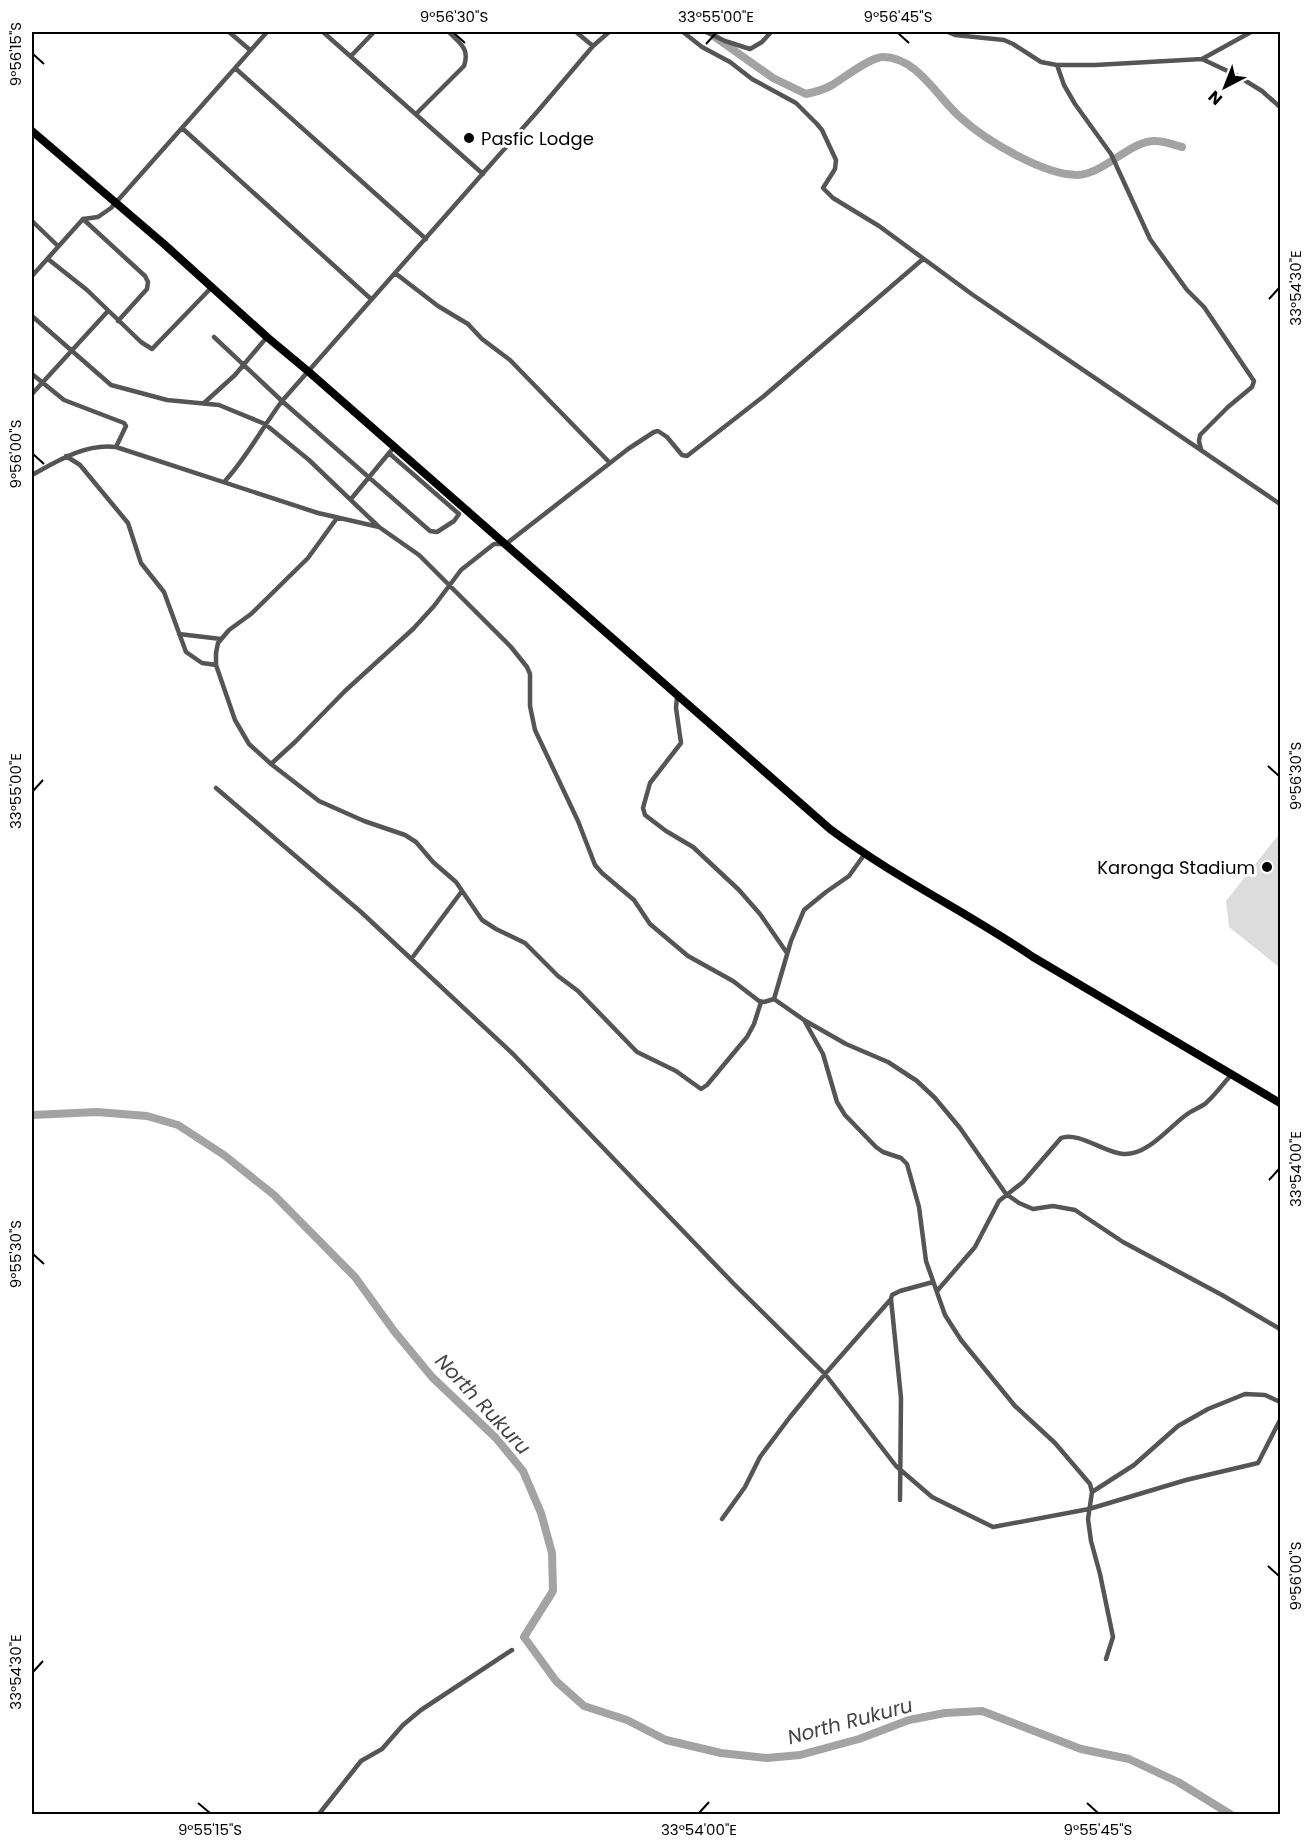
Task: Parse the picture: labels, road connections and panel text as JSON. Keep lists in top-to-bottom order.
{
  "water": ["North Rukuru"],
  "places": ["Pasfic Lodge", "Karonga Stadium"],
  "north": "bottom left",
  "coordinates": [
    "9°56'30\"S",
    "33°55'00\"E",
    "9°56'45\"S",
    "9°56'15\"S",
    "33°54'30\"E",
    "9°56'00\"S",
    "33°54'00\"E",
    "9°55'30\"S",
    "9°55'15\"S",
    "9°55'45\"S"
  ]
}
